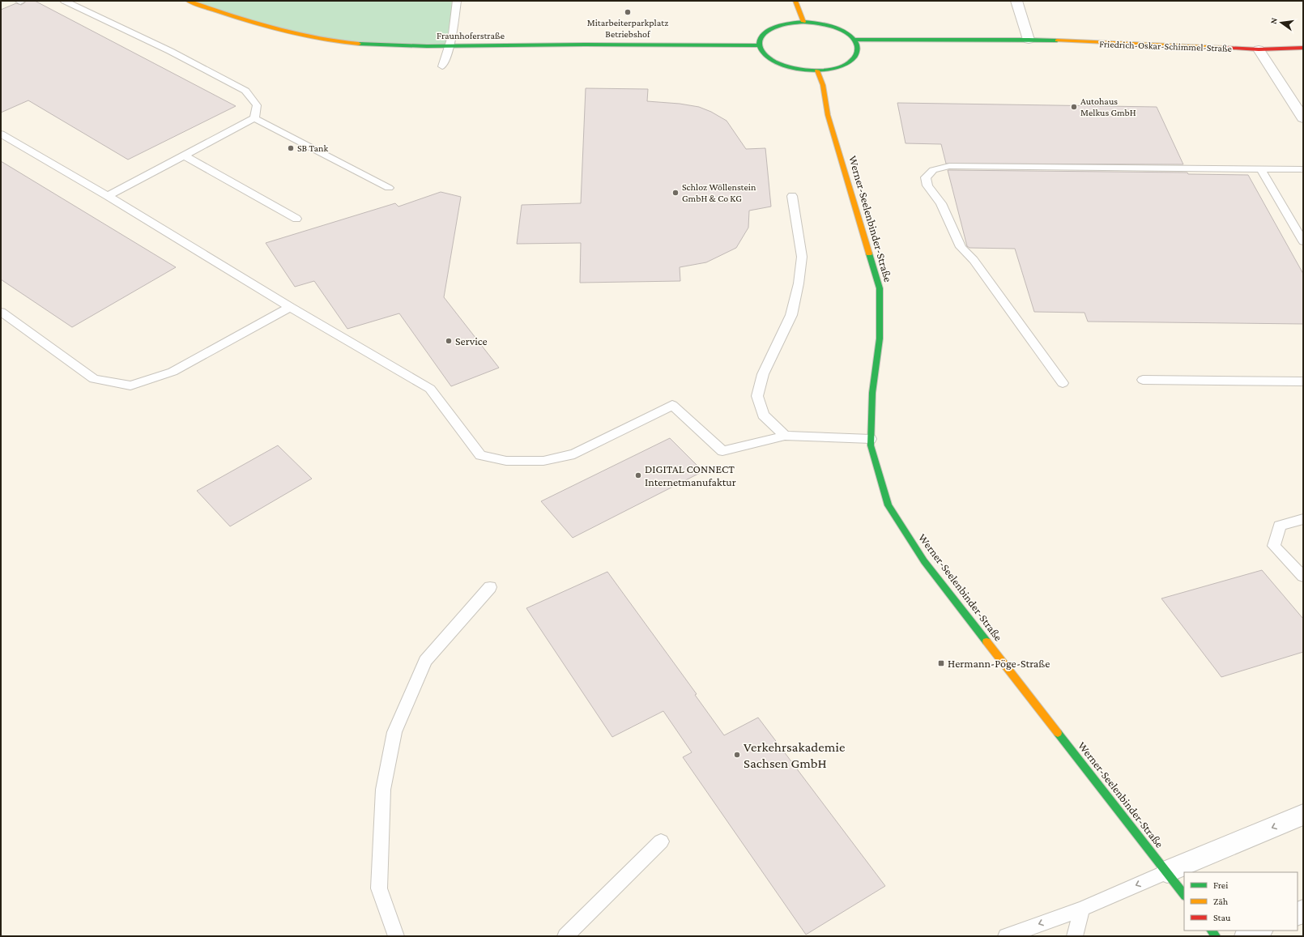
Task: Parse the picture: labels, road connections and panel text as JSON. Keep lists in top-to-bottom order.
{
  "streets": {
    "main road": ["Fraunhoferstraße", "Friedrich-Oskar-Schimmel-Straße", "Werner-Seelenbinder-Straße"]
  },
  "places": {
    "other": [
      "Mitarbeiterparkplatz Betriebshof",
      "Autohaus Melkus GmbH",
      "SB Tank",
      "Schloz Wöllenstein GmbH & Co KG",
      "Service",
      "DIGITAL CONNECT Internetmanufaktur",
      "Verkehrsakademie Sachsen GmbH"
    ],
    "transit": ["Hermann-Pöge-Straße"]
  },
  "legend": ["Frei", "Zäh", "Stau"],
  "north": "left"
}
